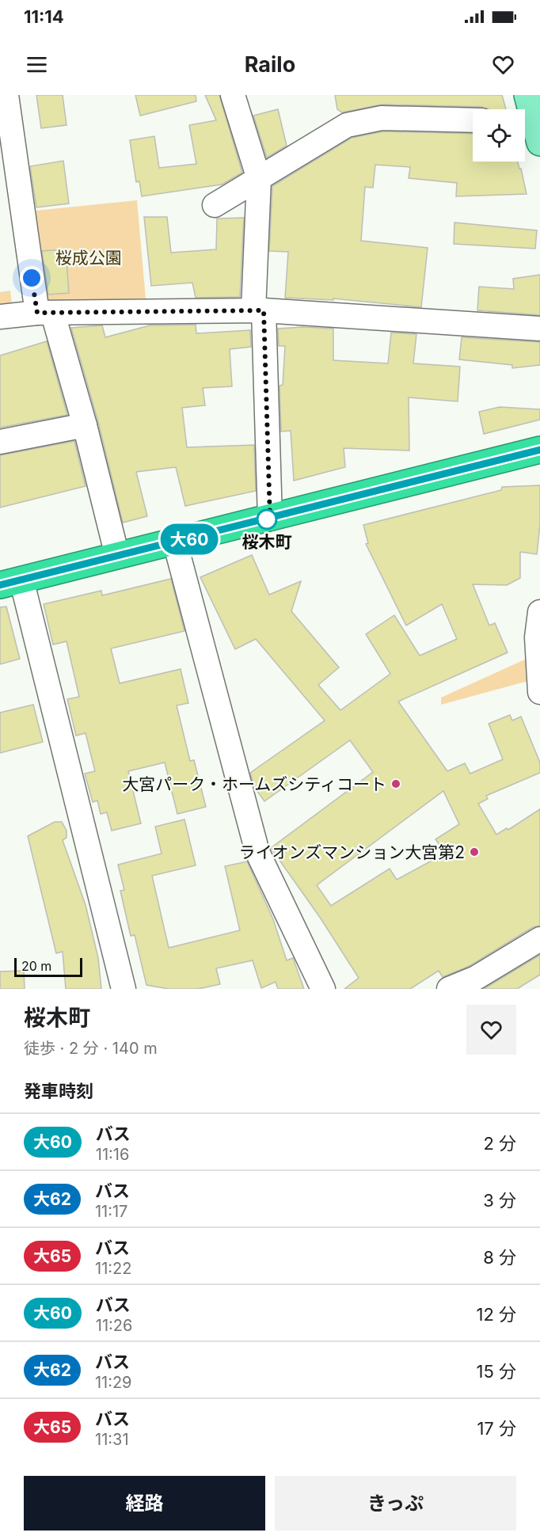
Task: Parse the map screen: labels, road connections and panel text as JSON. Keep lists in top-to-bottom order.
{
  "parks": ["桜成公園"],
  "places": ["桜木町", "大宮パーク・ホームズシティコート", "ライオンズマンション大宮第2"],
  "lines": ["bus line 大60"],
  "scale_bar": "20 m",
  "page": {
    "status": "11:14",
    "header": "Railo",
    "on_map": "大60",
    "scale": "20 m",
    "heading": [
      ["桜木町", "徒歩 · 2 分 · 140 m"],
      "発車時刻"
    ],
    "list": [
      {
        "mark": "大60",
        "name": "バス",
        "note": "11:16",
        "value": "2 分"
      },
      {
        "mark": "大62",
        "name": "バス",
        "note": "11:17",
        "value": "3 分"
      },
      {
        "mark": "大65",
        "name": "バス",
        "note": "11:22",
        "value": "8 分"
      },
      {
        "mark": "大60",
        "name": "バス",
        "note": "11:26",
        "value": "12 分"
      },
      {
        "mark": "大62",
        "name": "バス",
        "note": "11:29",
        "value": "15 分"
      },
      {
        "mark": "大65",
        "name": "バス",
        "note": "11:31",
        "value": "17 分"
      }
    ],
    "buttons": ["経路", "きっぷ"]
  }
}
